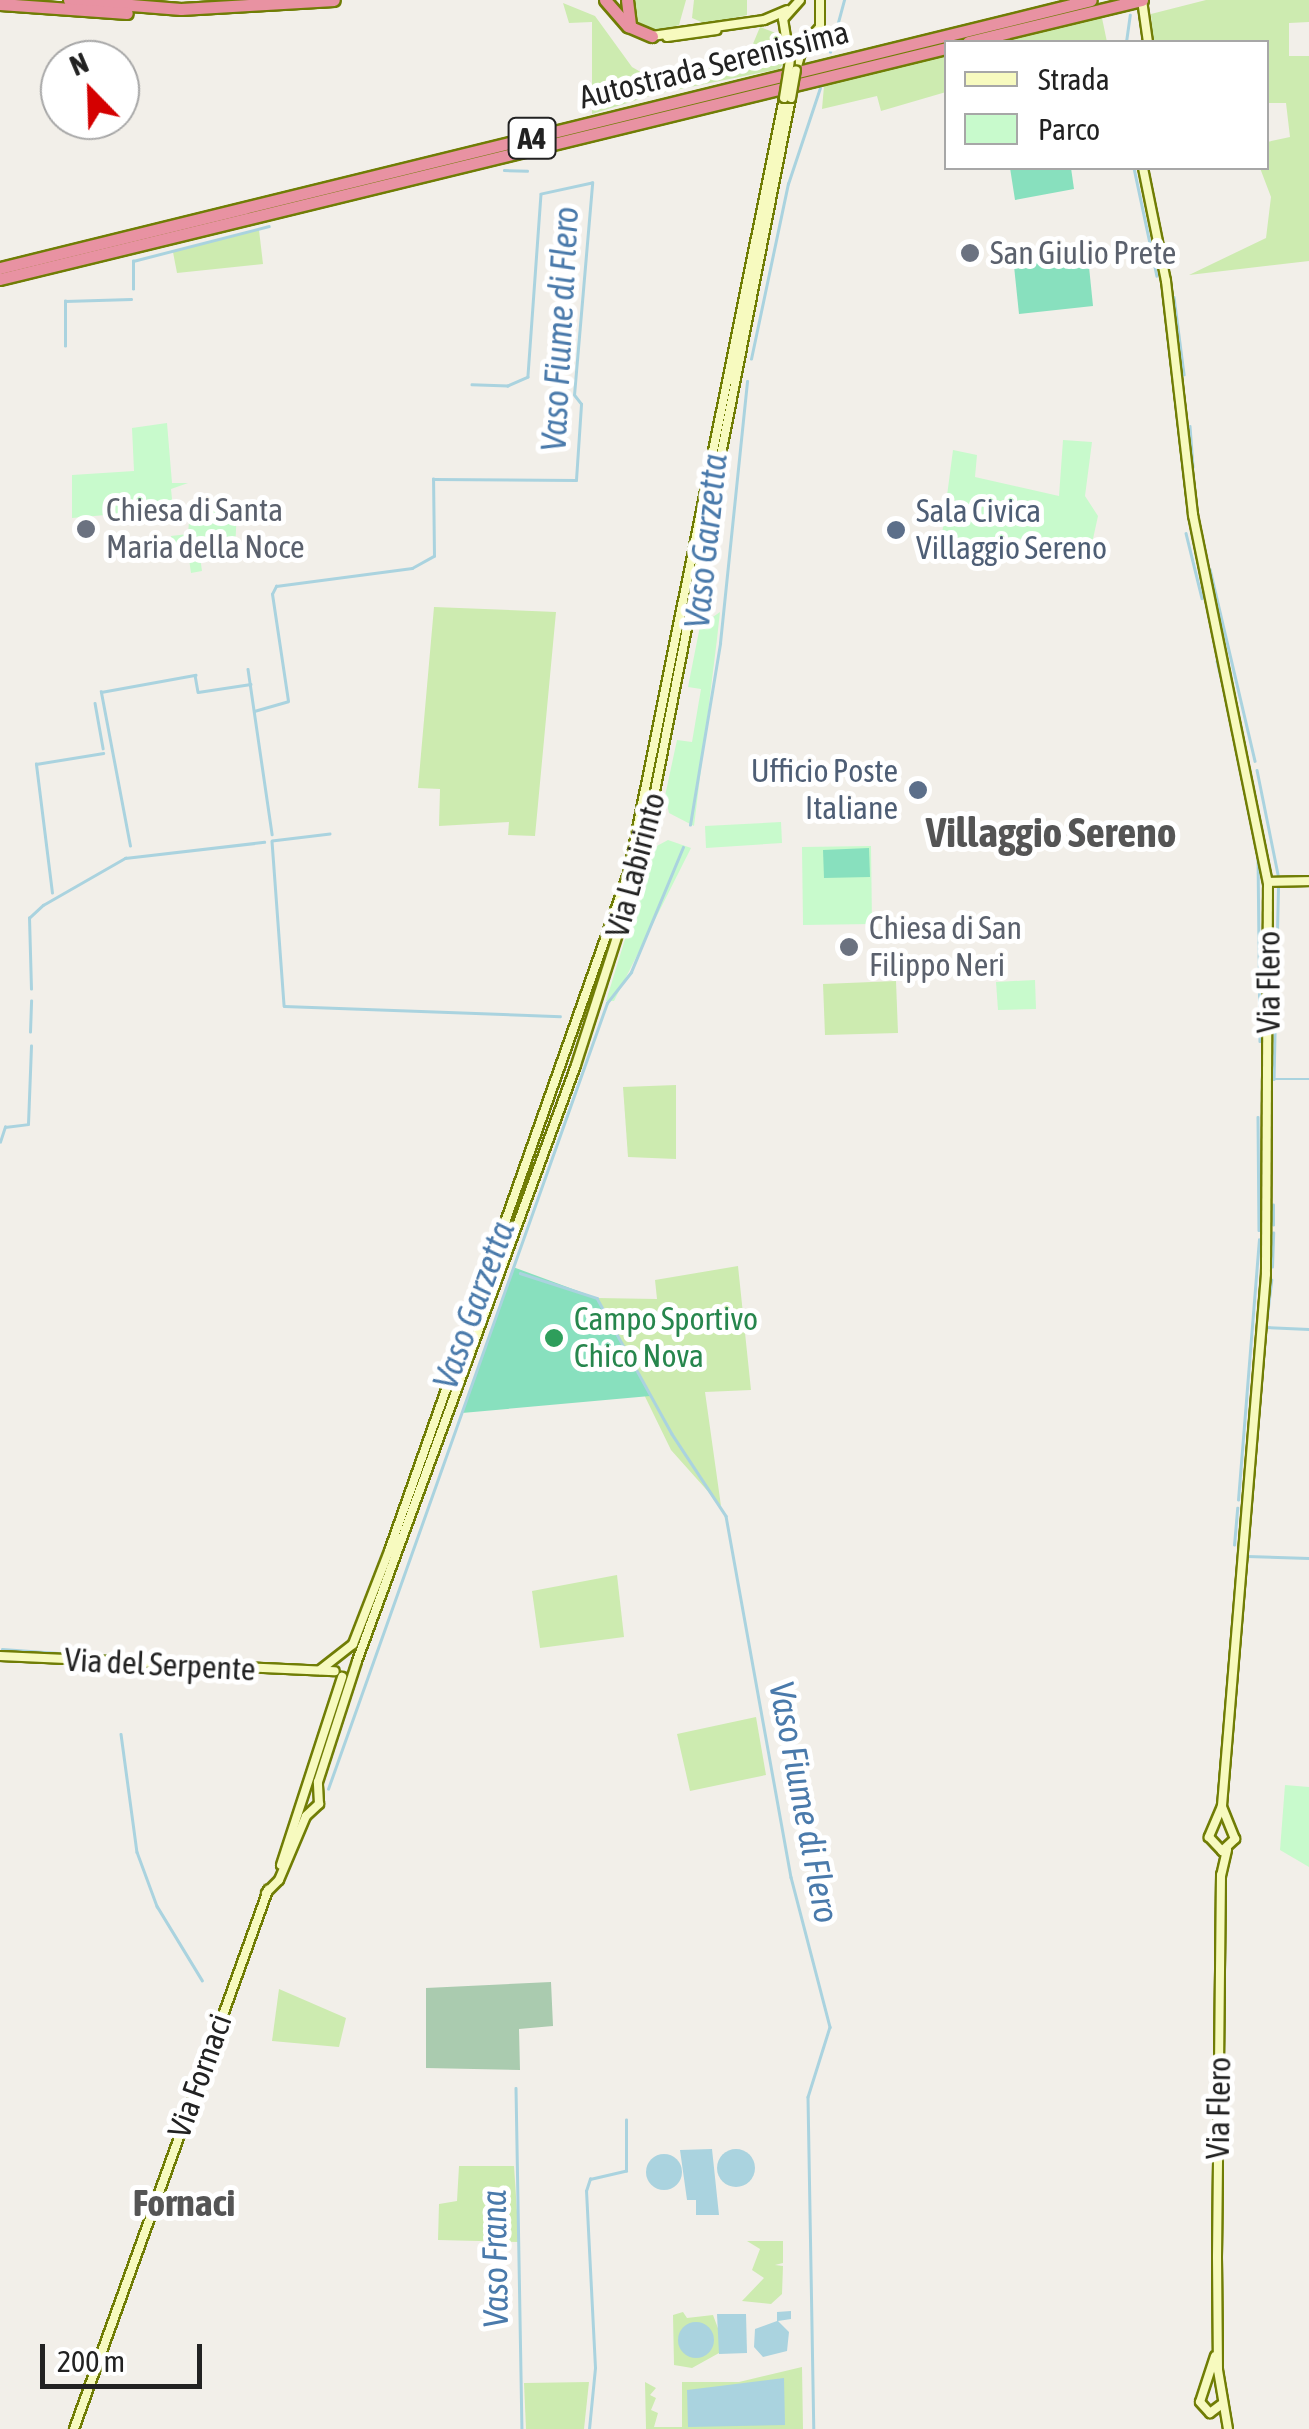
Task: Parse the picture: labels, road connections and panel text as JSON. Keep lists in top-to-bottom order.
{
  "streets": {
    "highway": ["Autostrada Serenissima", "A4"],
    "street": [
      "Via Labirinto",
      "Via Flero",
      "Via del Serpente",
      "Via Fornaci"
    ]
  },
  "crossings": [
    ["Via Labirinto", "Via Fornaci"],
    ["Via del Serpente", "Via Fornaci"]
  ],
  "districts": ["Villaggio Sereno", "Fornaci"],
  "water": ["Vaso Fiume di Flero", "Vaso Garzetta", "Vaso Frana"],
  "places": [
    "San Giulio Prete",
    "Chiesa di Santa Maria della Noce",
    "Sala Civica Villaggio Sereno",
    "Ufficio Poste Italiane",
    "Chiesa di San Filippo Neri",
    "Campo Sportivo Chico Nova"
  ],
  "legend": ["Strada", "Parco"],
  "scale_bar": "200 m",
  "north": "top left"
}
